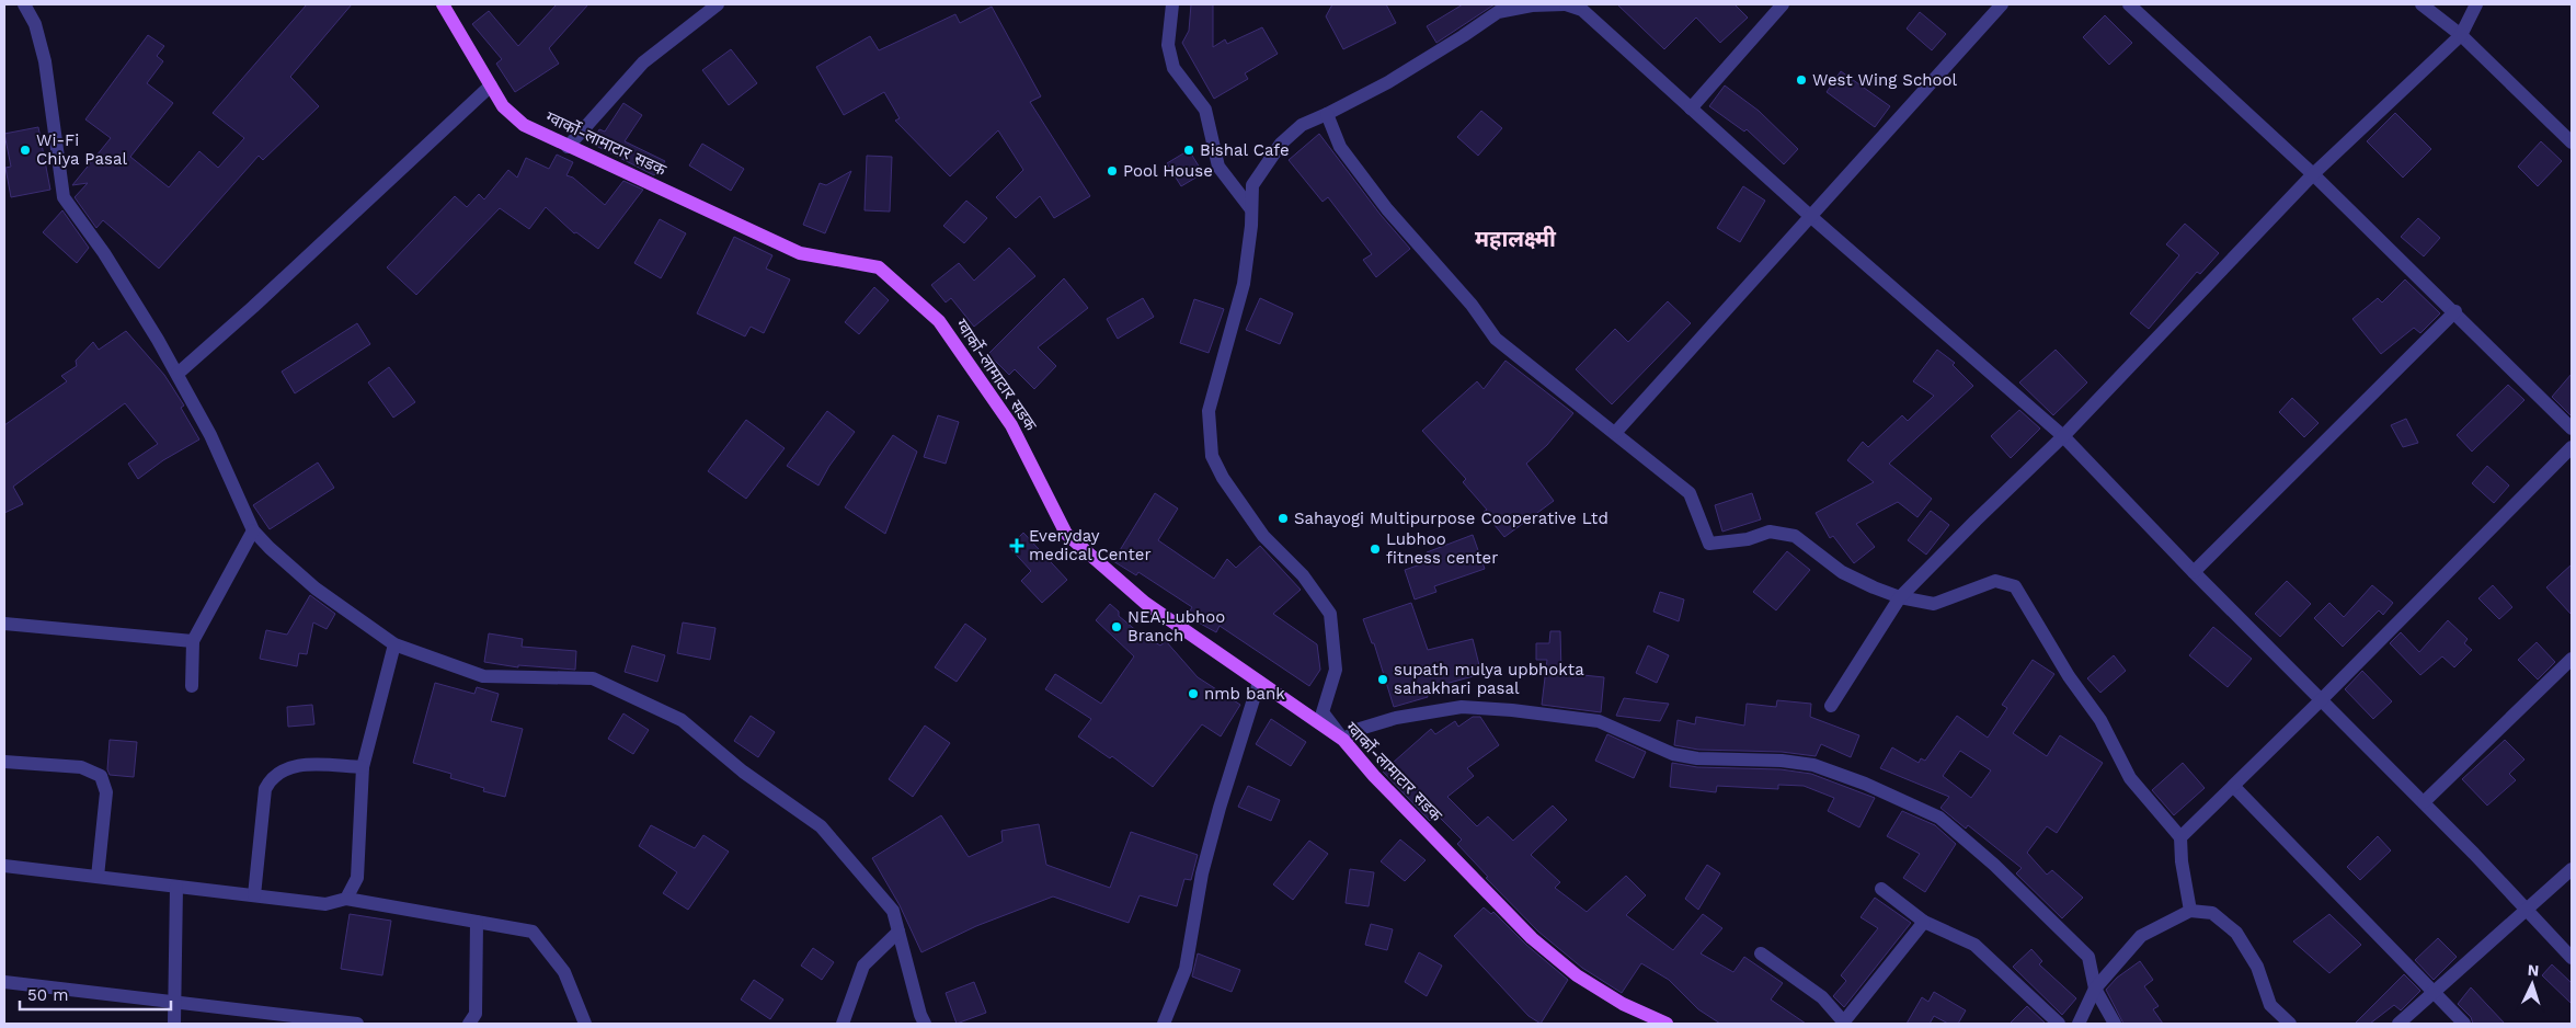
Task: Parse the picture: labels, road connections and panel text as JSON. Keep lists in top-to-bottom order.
{
  "streets": {
    "main road": ["ग्वार्को-लामाटार सडक"]
  },
  "districts": ["महालक्ष्मी"],
  "places": {
    "other": [
      "West Wing School",
      "Wi-Fi Chiya Pasal",
      "Bishal Cafe",
      "Pool House",
      "Sahayogi Multipurpose Cooperative Ltd",
      "Lubhoo fitness center",
      "NEA,Lubhoo Branch",
      "supath mulya upbhokta sahakhari pasal",
      "nmb bank"
    ],
    "health": ["Everyday medical Center"]
  },
  "scale_bar": "50 m",
  "north": "top"
}
